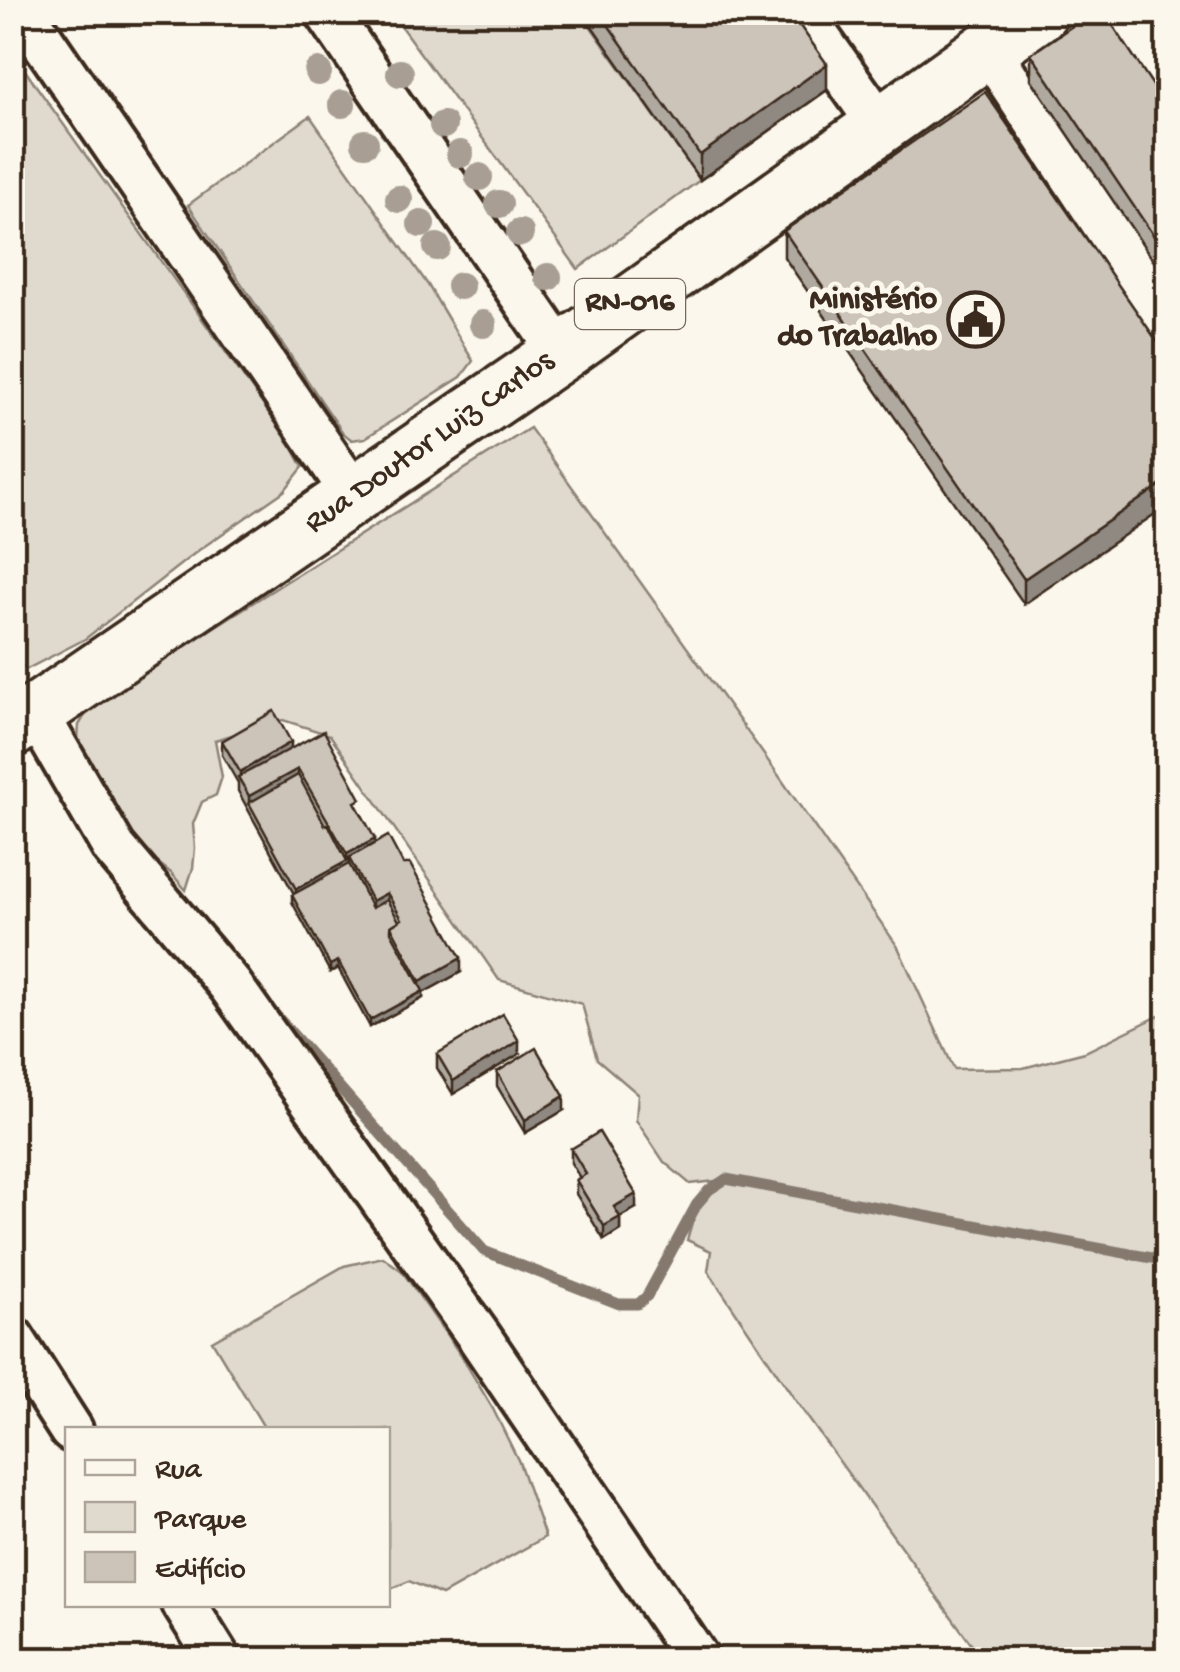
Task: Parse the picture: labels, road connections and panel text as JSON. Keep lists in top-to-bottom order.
{
  "streets": {
    "main road": ["RN-016", "Rua Doutor Luiz Carlos"]
  },
  "places": {
    "public building": ["Ministério do Trabalho"]
  },
  "legend": ["Rua", "Parque", "Edifício"]
}
